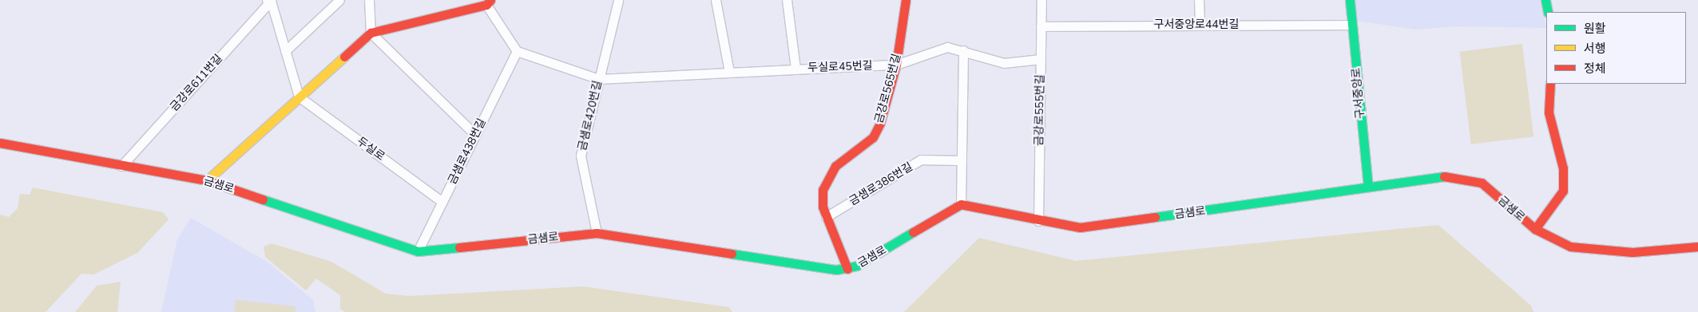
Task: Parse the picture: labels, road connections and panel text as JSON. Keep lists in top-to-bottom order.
{
  "streets": {
    "main road": ["금강로565번길", "구서중앙로", "금샘로"],
    "street": [
      "구서중앙로44번길",
      "두실로45번길",
      "금강로611번길",
      "금강로555번길",
      "금샘로420번길",
      "두실로",
      "금샘로438번길",
      "금샘로386번길"
    ]
  },
  "crossings": [
    ["구서중앙로44번길", "구서중앙로"],
    ["구서중앙로44번길", "금강로555번길"],
    ["두실로45번길", "금강로565번길"],
    ["두실로45번길", "금강로555번길"],
    ["두실로45번길", "금샘로420번길"],
    ["두실로45번길", "금샘로438번길"],
    ["금강로611번길", "금샘로"],
    ["금강로565번길", "금샘로386번길"],
    ["금강로565번길", "금샘로"],
    ["구서중앙로", "금샘로"],
    ["금강로555번길", "금샘로"],
    ["금샘로420번길", "금샘로"],
    ["두실로", "금샘로438번길"],
    ["금샘로438번길", "금샘로"]
  ],
  "legend": ["원활", "서행", "정체"]
}
